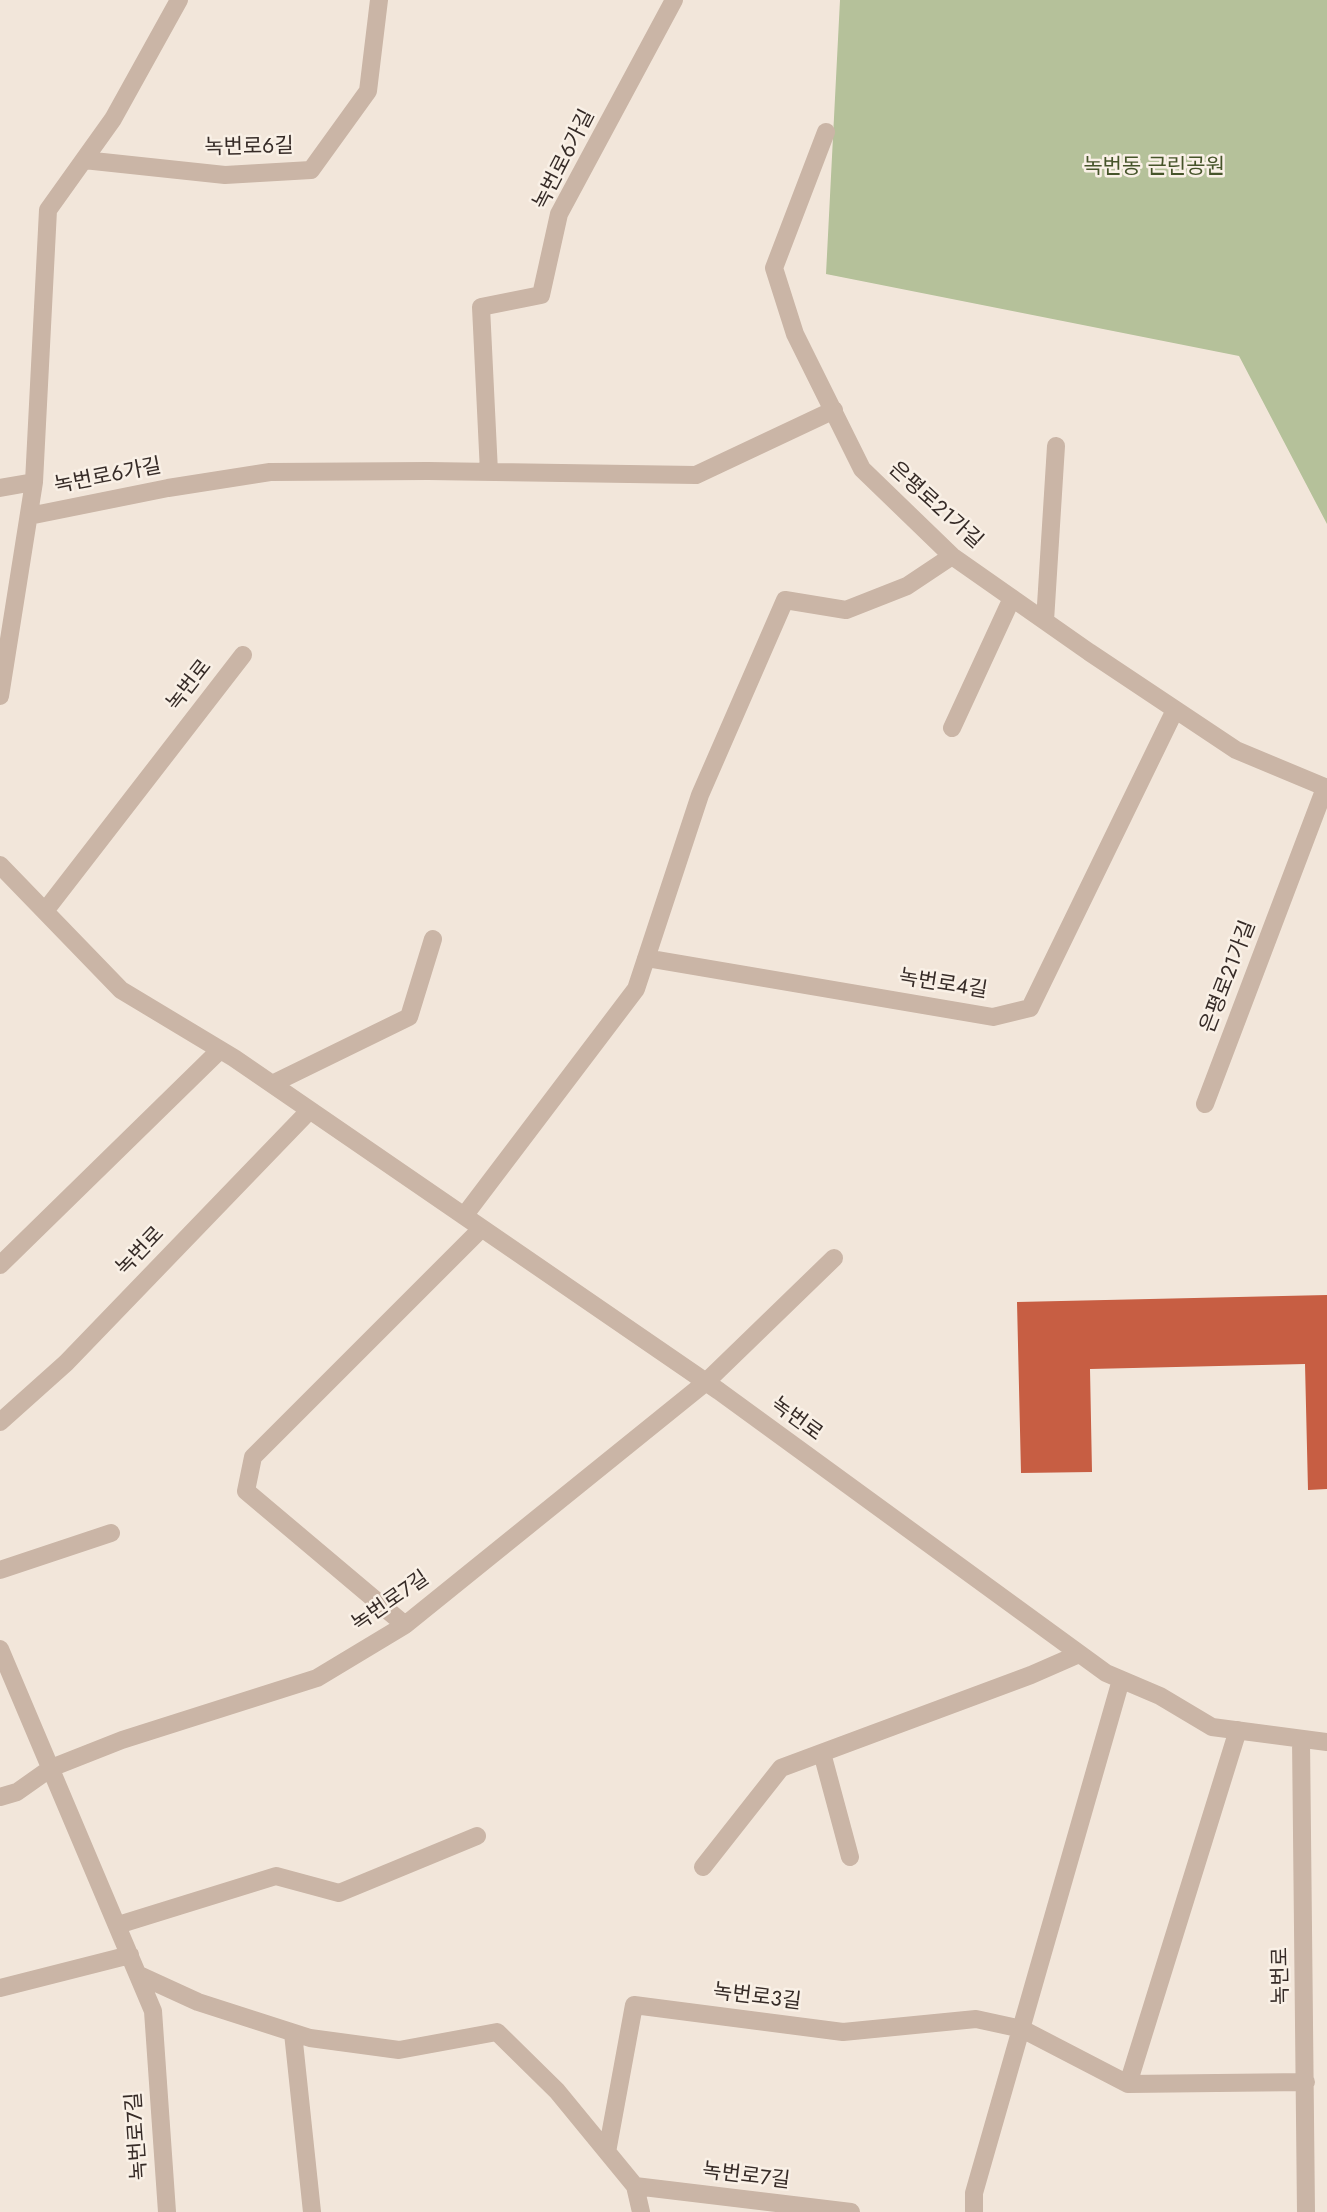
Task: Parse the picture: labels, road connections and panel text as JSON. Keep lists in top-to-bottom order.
{
  "streets": {
    "street": [
      "녹번로6길",
      "녹번로6가길",
      "은평로21가길",
      "녹번로",
      "녹번로4길",
      "녹번로7길",
      "녹번로3길"
    ]
  },
  "crossings": [
    ["녹번로6가길", "은평로21가길"],
    ["은평로21가길", "녹번로4길"],
    ["녹번로", "녹번로7길"]
  ],
  "parks": ["녹번동 근린공원"]
}
